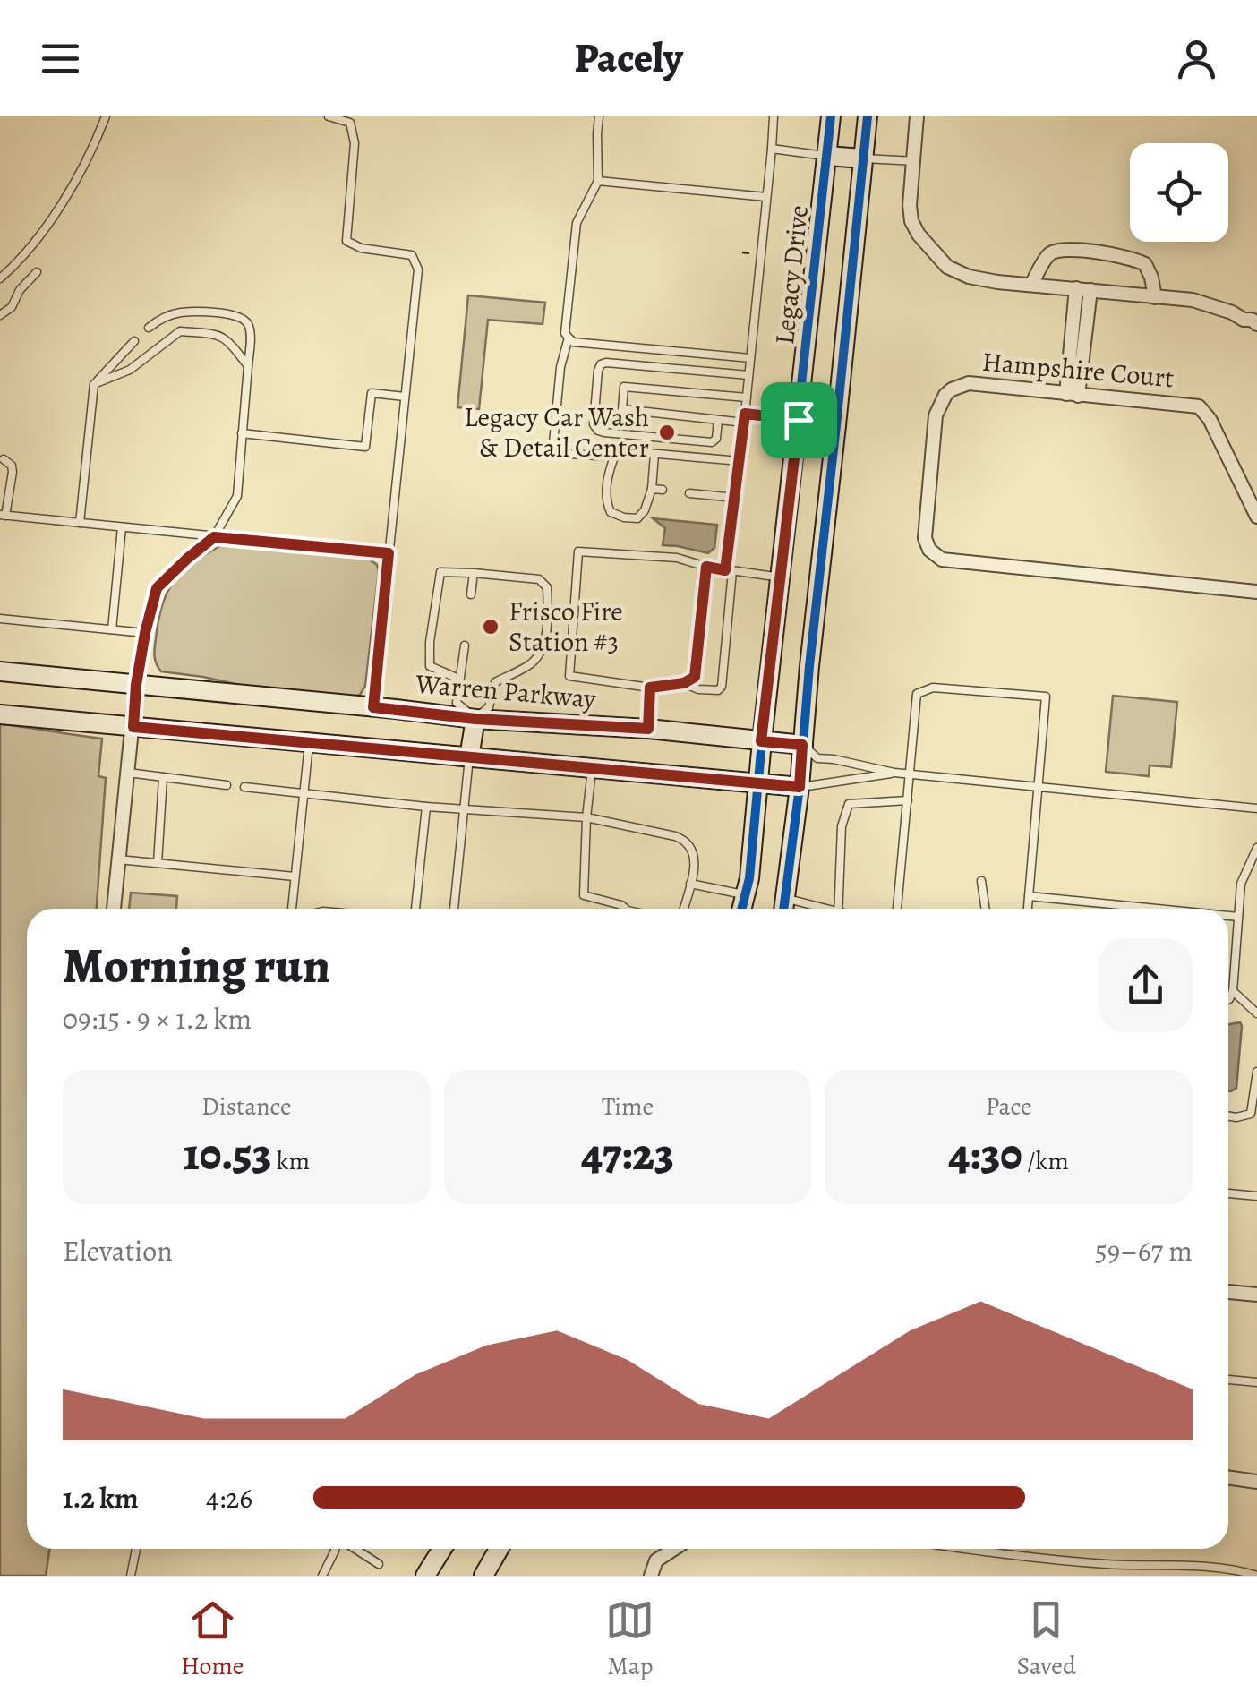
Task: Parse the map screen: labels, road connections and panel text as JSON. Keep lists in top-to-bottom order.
{
  "streets": {
    "main road": ["Legacy Drive", "Warren Parkway"],
    "street": ["Hampshire Court"]
  },
  "crossings": [
    ["Legacy Drive", "Warren Parkway"]
  ],
  "places": ["Legacy Car Wash & Detail Center", "Frisco Fire Station #3"],
  "page": {
    "header": "Pacely",
    "heading": ["Morning run", "09:15 · 9 × 1.2 km"],
    "stats": [
      ["Distance", "10.53 km"],
      ["Time", "47:23"],
      ["Pace", "4:30 /km"]
    ],
    "chart": ["Elevation", "59–67 m"],
    "list": [
      {
        "name": "1.2 km",
        "note": "4:26"
      }
    ],
    "tabs": ["Home", "Map", "Saved"]
  }
}
